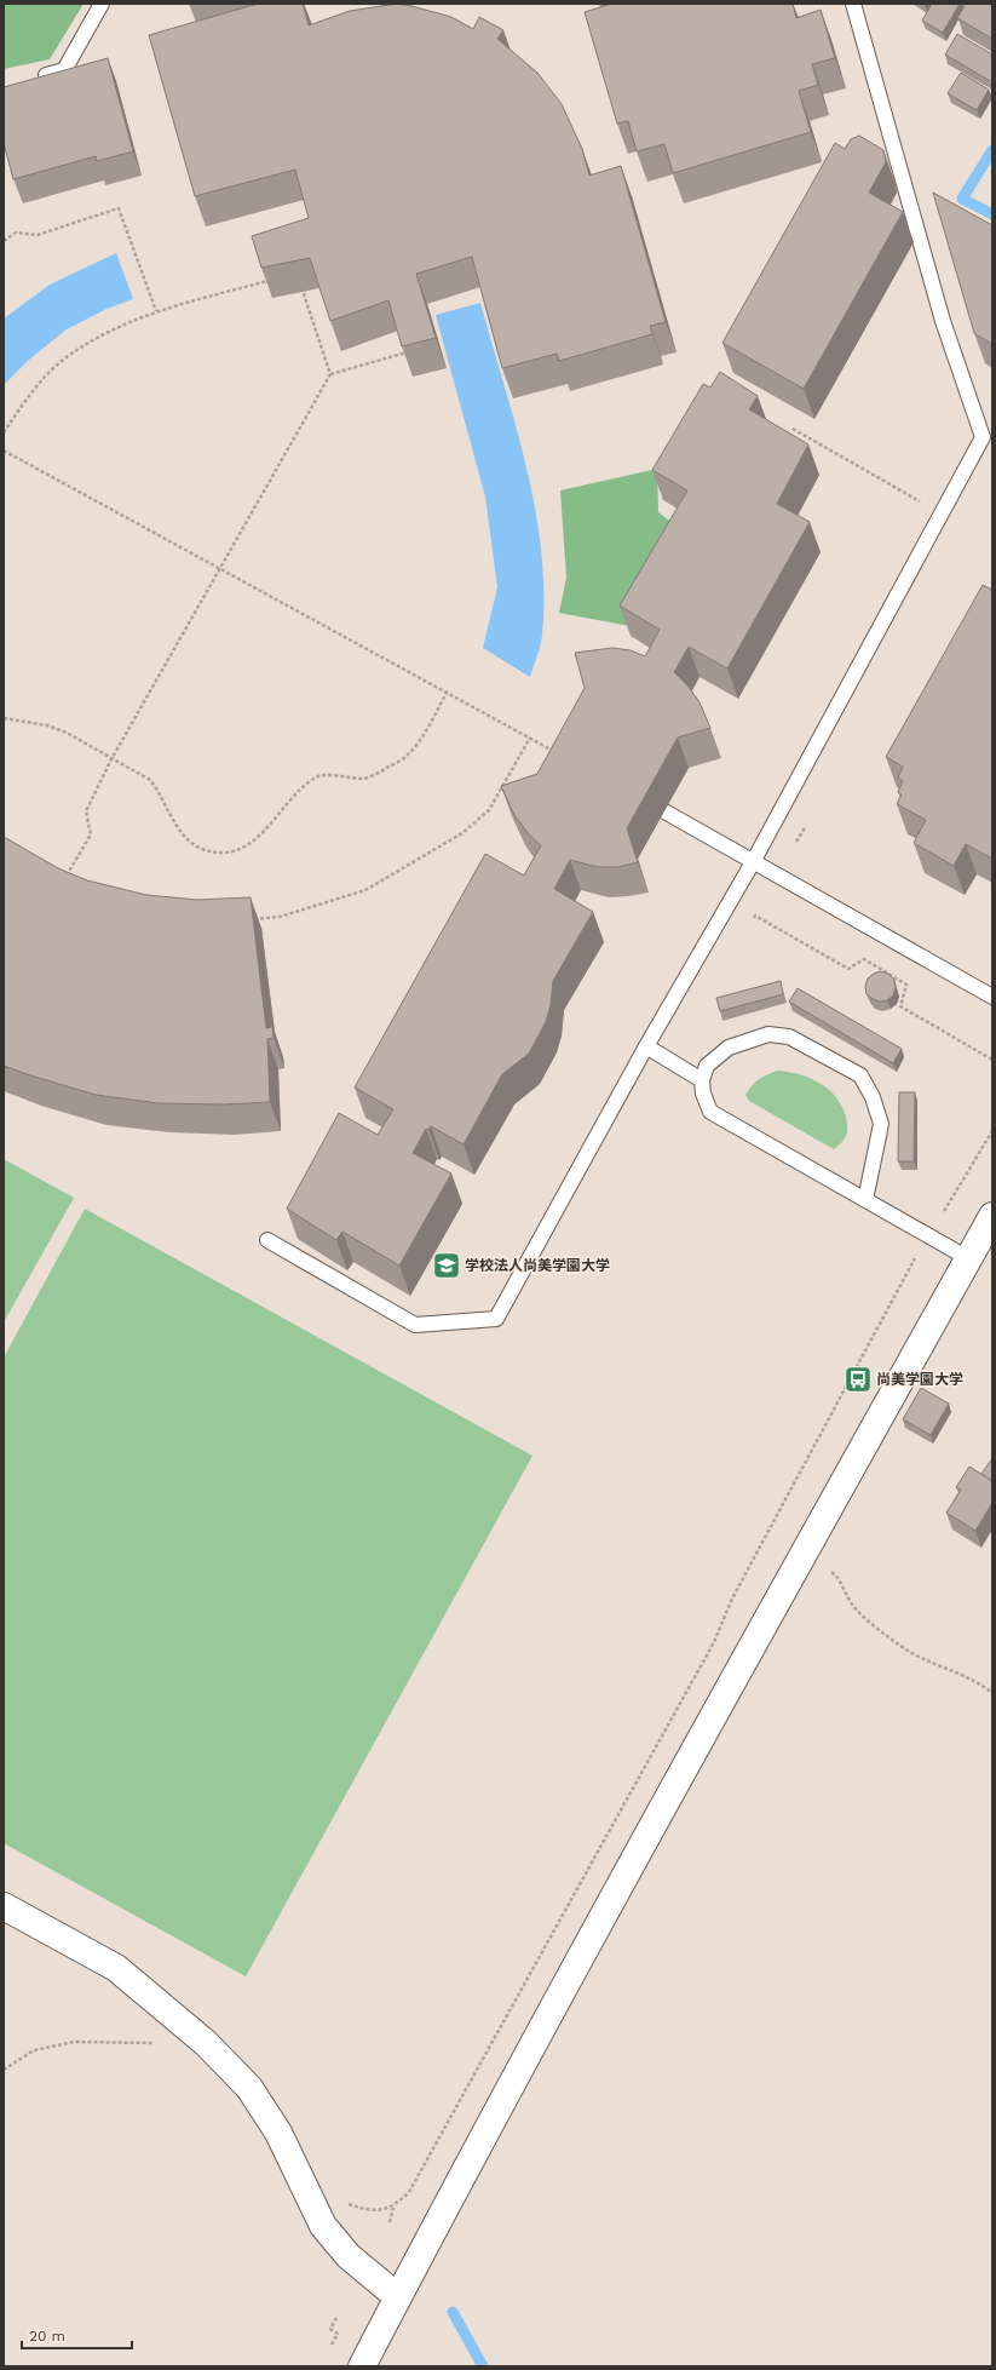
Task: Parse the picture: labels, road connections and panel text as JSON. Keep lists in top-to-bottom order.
{
  "places": {
    "school or university": ["学校法人尚美学園大学"],
    "bus stop": ["尚美学園大学"]
  },
  "scale_bar": "20 m"
}
